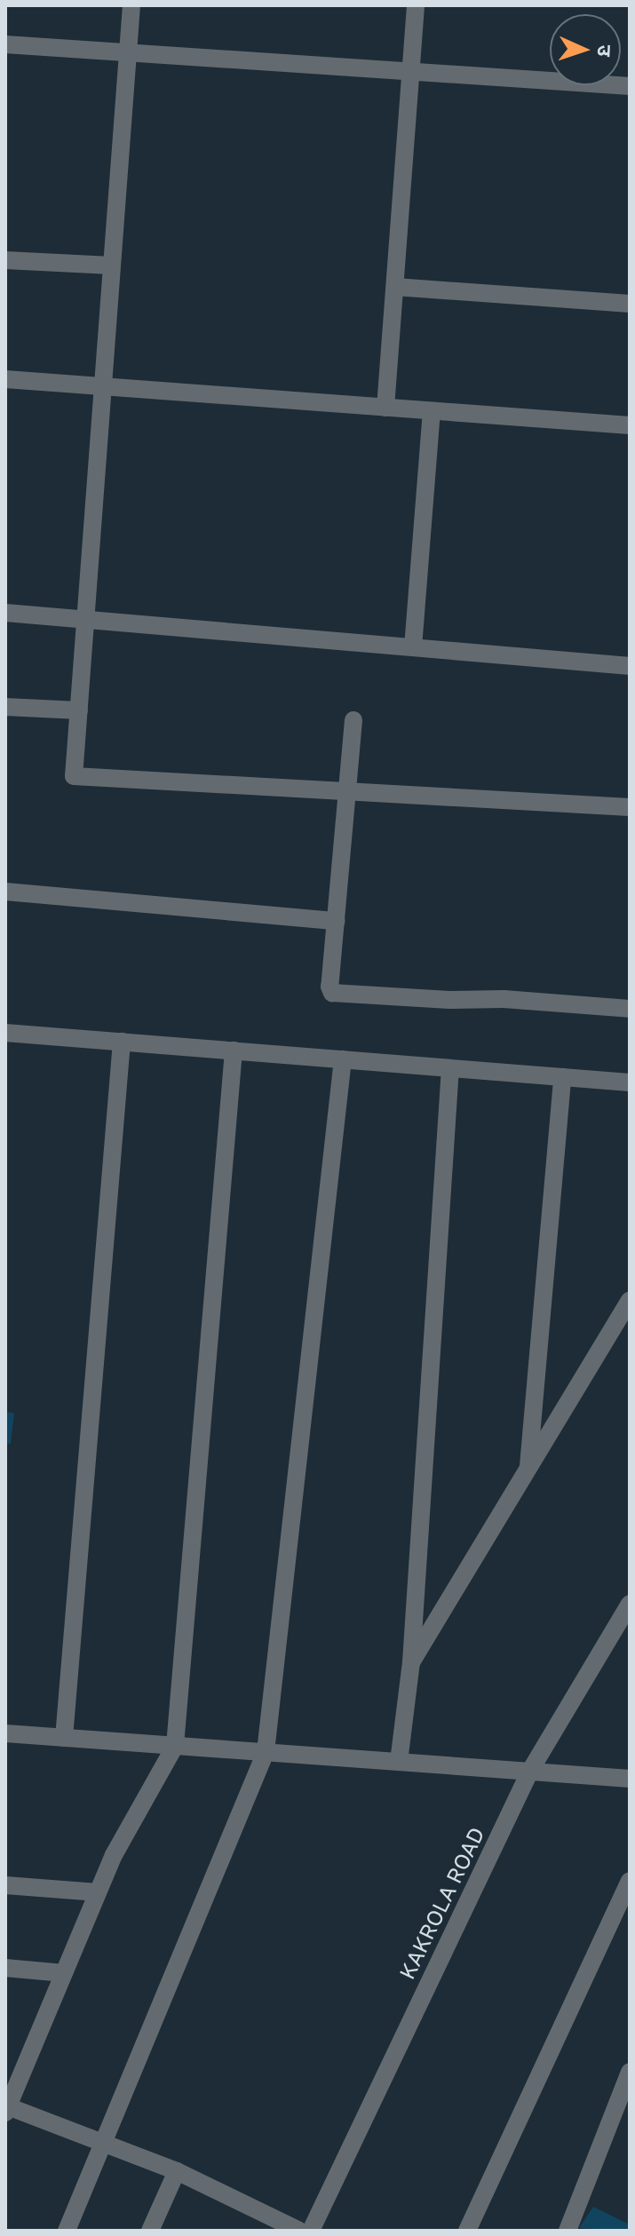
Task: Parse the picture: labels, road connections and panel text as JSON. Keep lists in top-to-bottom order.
{
  "streets": {
    "street": ["KAKROLA ROAD"]
  },
  "north": "right"
}
